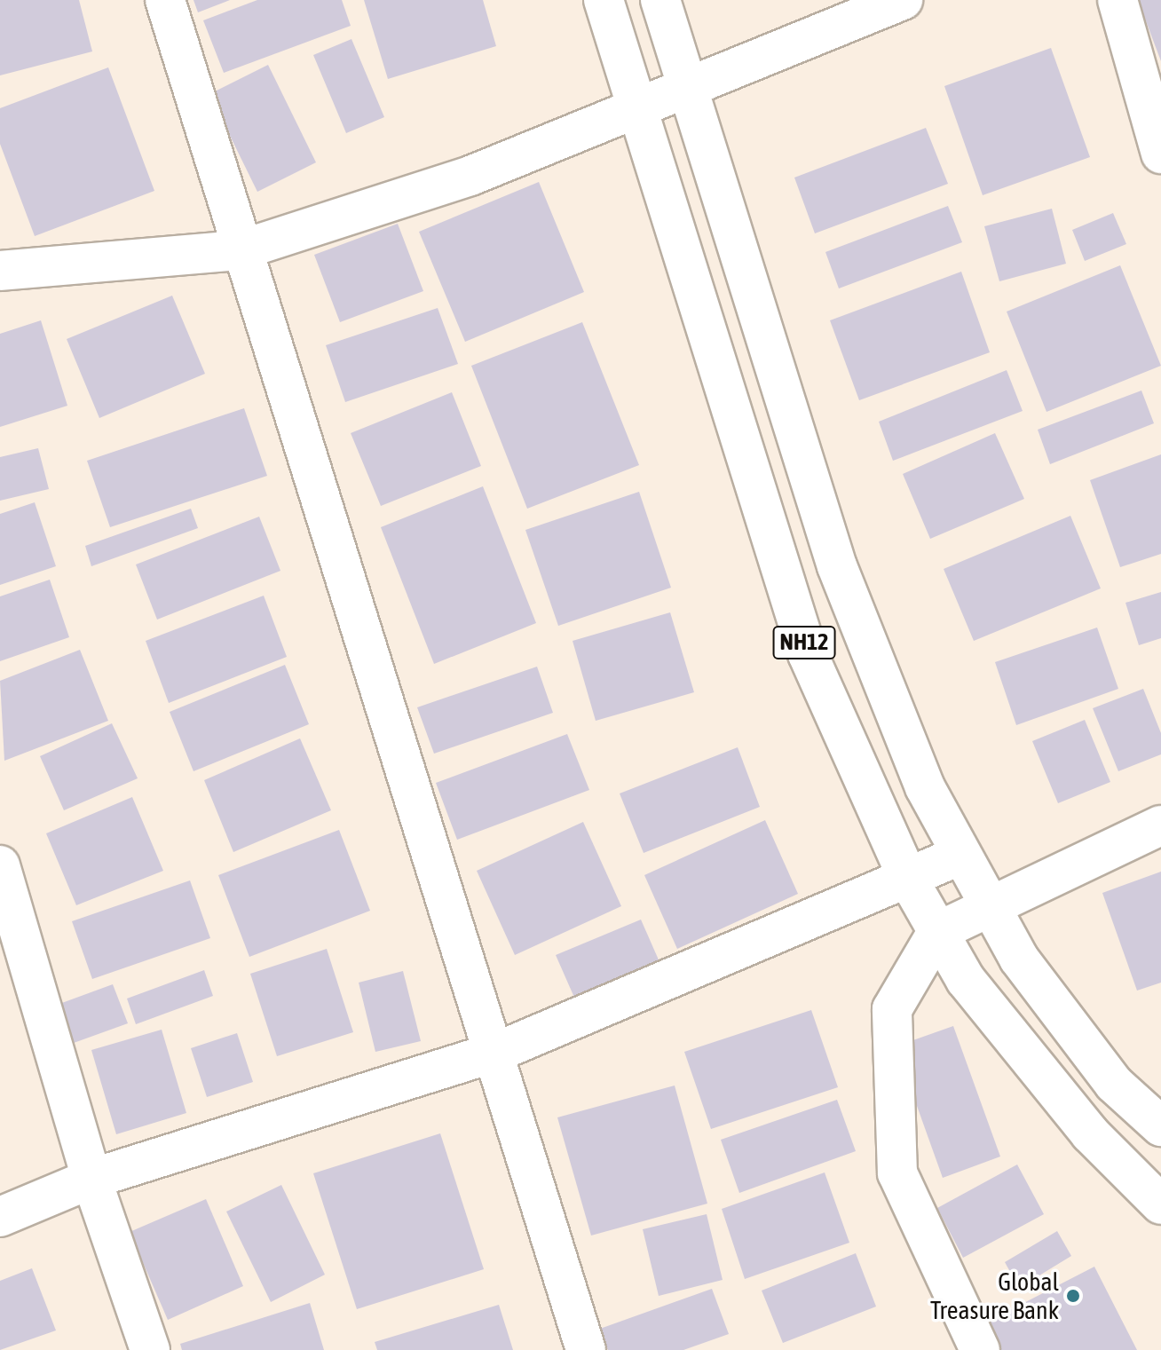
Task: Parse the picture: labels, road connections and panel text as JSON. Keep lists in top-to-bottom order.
{
  "streets": {
    "main road": ["NH12"]
  },
  "places": ["Global Treasure Bank"]
}
